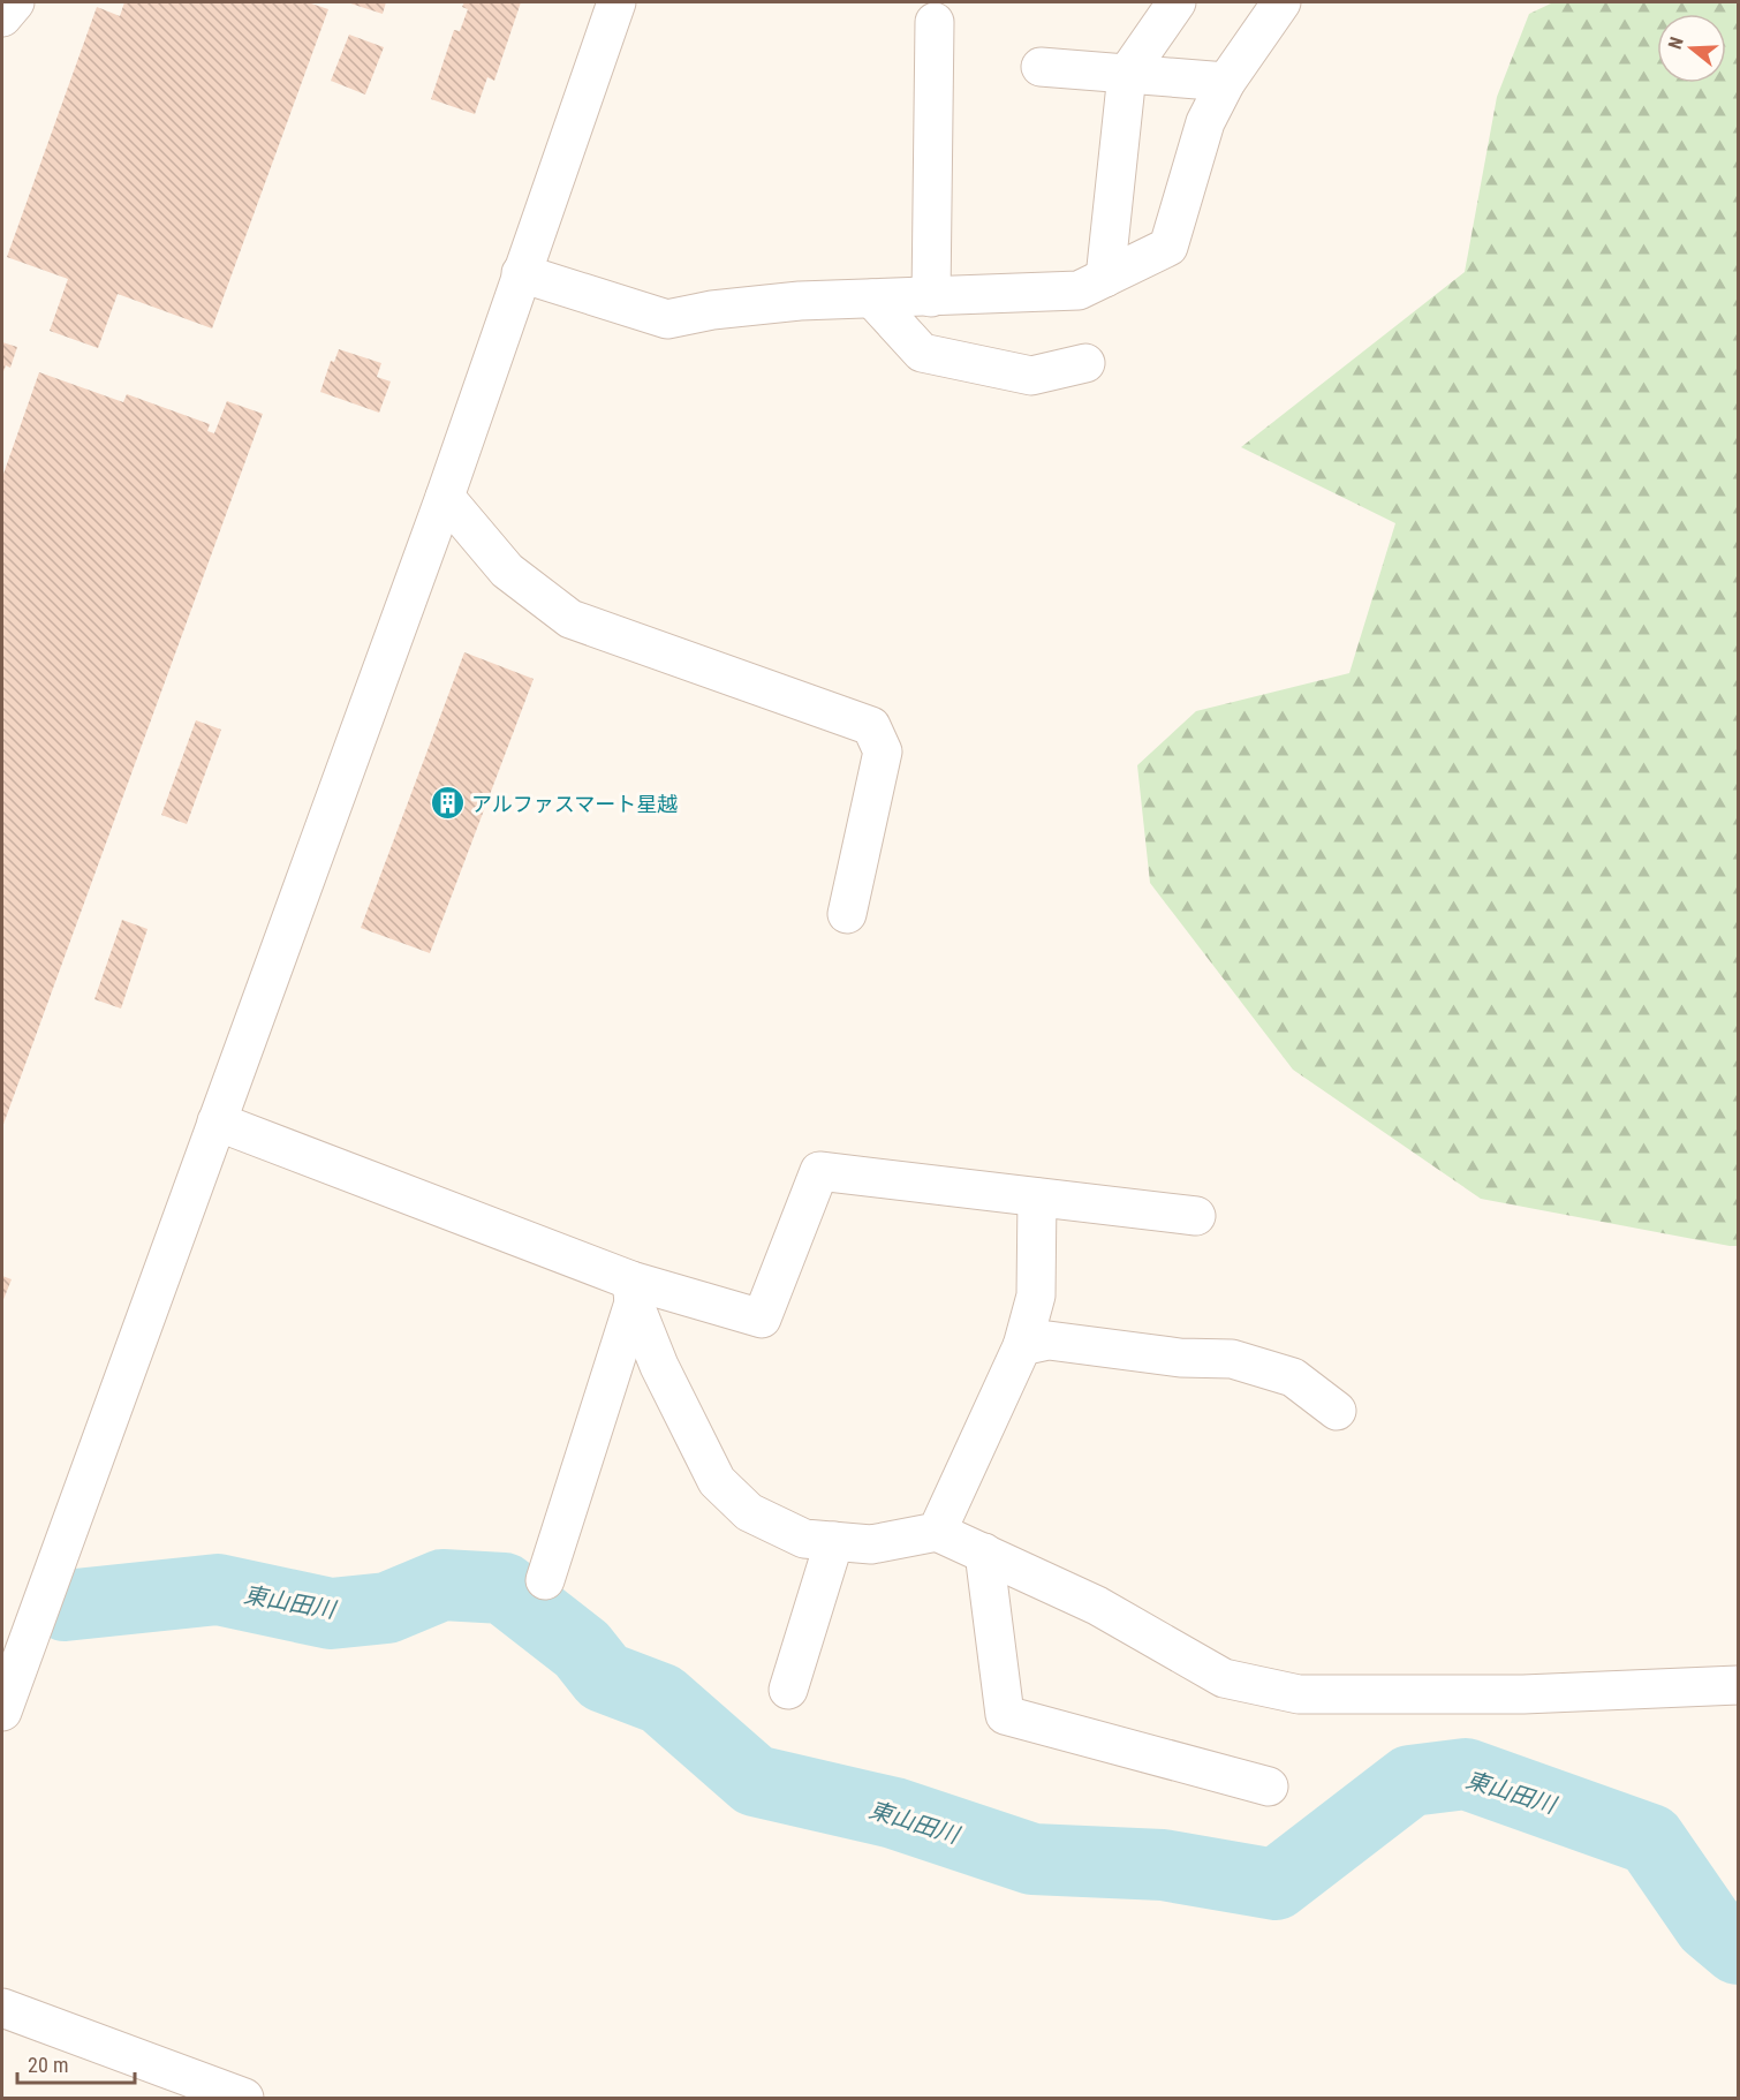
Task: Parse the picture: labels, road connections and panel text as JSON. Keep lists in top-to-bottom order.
{
  "water": ["東山田川"],
  "places": {
    "building": ["アルファスマート星越"]
  },
  "scale_bar": "20 m",
  "north": "left"
}
